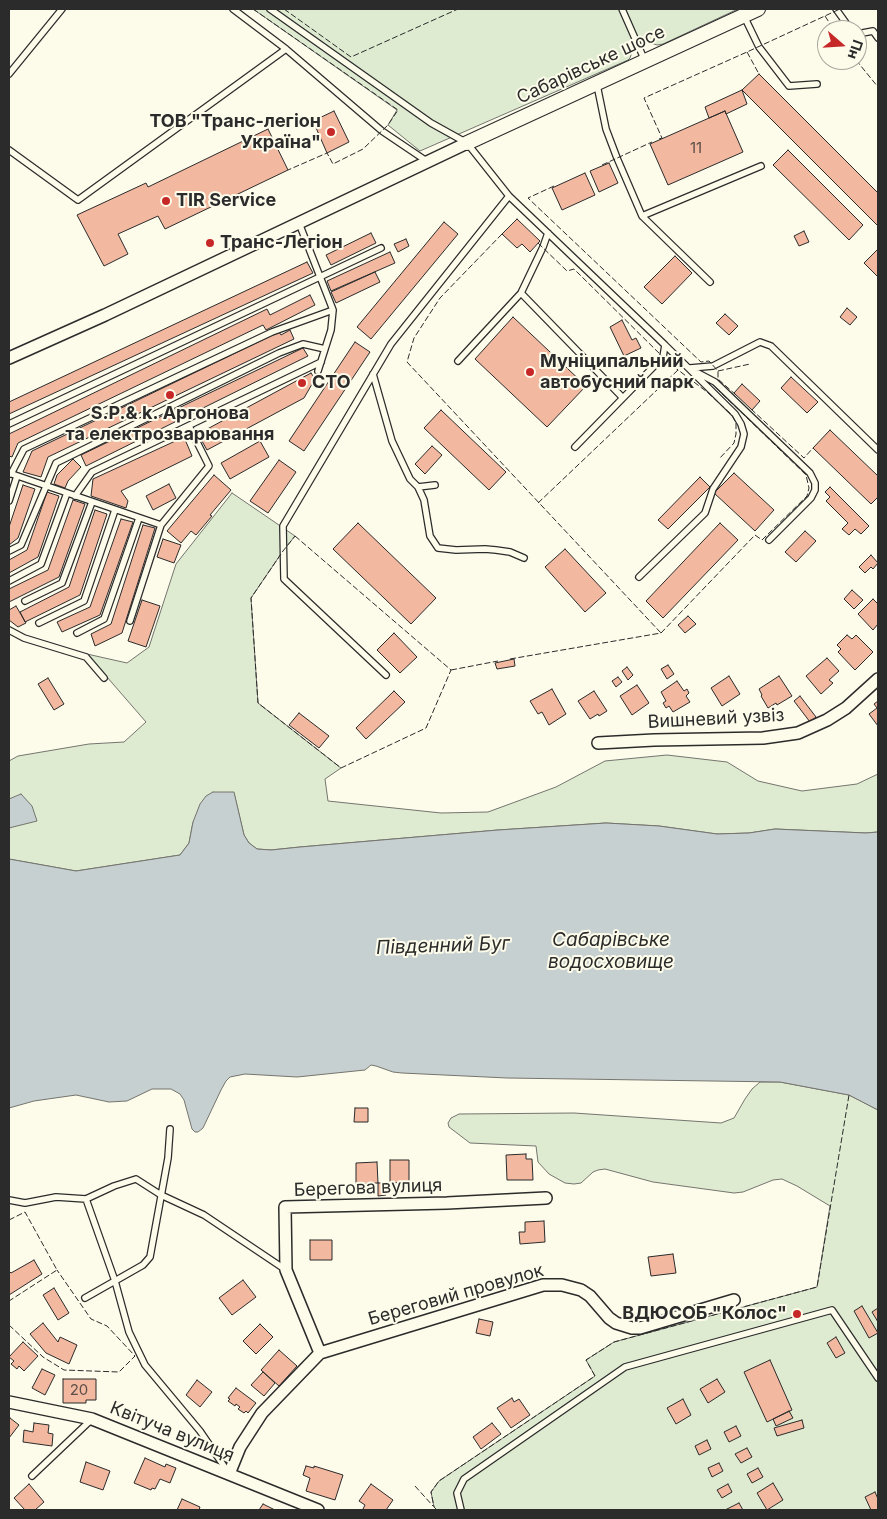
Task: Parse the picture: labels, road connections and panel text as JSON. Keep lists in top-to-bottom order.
{
  "streets": {
    "street": [
      "Сабарівське шосе",
      "Вишневий узвіз",
      "Берегова вулиця",
      "Береговий провулок",
      "Квітуча вулиця"
    ]
  },
  "crossings": [
    ["Берегова вулиця", "Береговий провулок"]
  ],
  "water": ["Сабарівське водосховище", "Південний Буг"],
  "places": [
    "ТОВ \"Транс-легіон Україна\"",
    "TIR Service",
    "Транс-Легіон",
    "Муніципальний автобусний парк",
    "СТО",
    "S.P.& k. Аргонова та електрозварювання",
    "ВДЮСОБ \"Колос\""
  ],
  "house_numbers": ["11", "20"],
  "north": "right"
}
